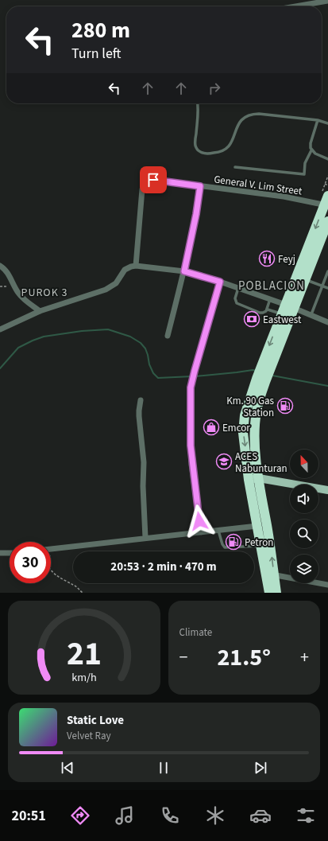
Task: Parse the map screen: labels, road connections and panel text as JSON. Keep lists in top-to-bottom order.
{
  "streets": {
    "street": ["General V. Lim Street"]
  },
  "districts": ["POBLACION", "PUROK 3"],
  "places": {
    "restaurant": ["Feyj"],
    "bank": ["Eastwest"],
    "fuel station": ["Km. 90 Gas Station", "Petron"],
    "shop": ["Emcor"],
    "school or university": ["ACES Nabunturan"]
  },
  "north": "top",
  "page": {
    "turn": ["280 m", "Turn left"],
    "limit": "30",
    "trip": "20:53 · 2 min · 470 m",
    "tile": "Climate",
    "heat": ["−", "21.5°", "+"],
    "song": ["Static Love", "Velvet Ray"],
    "tabs": "20:51",
    "gauge": ["21", "km/h"]
  }
}
